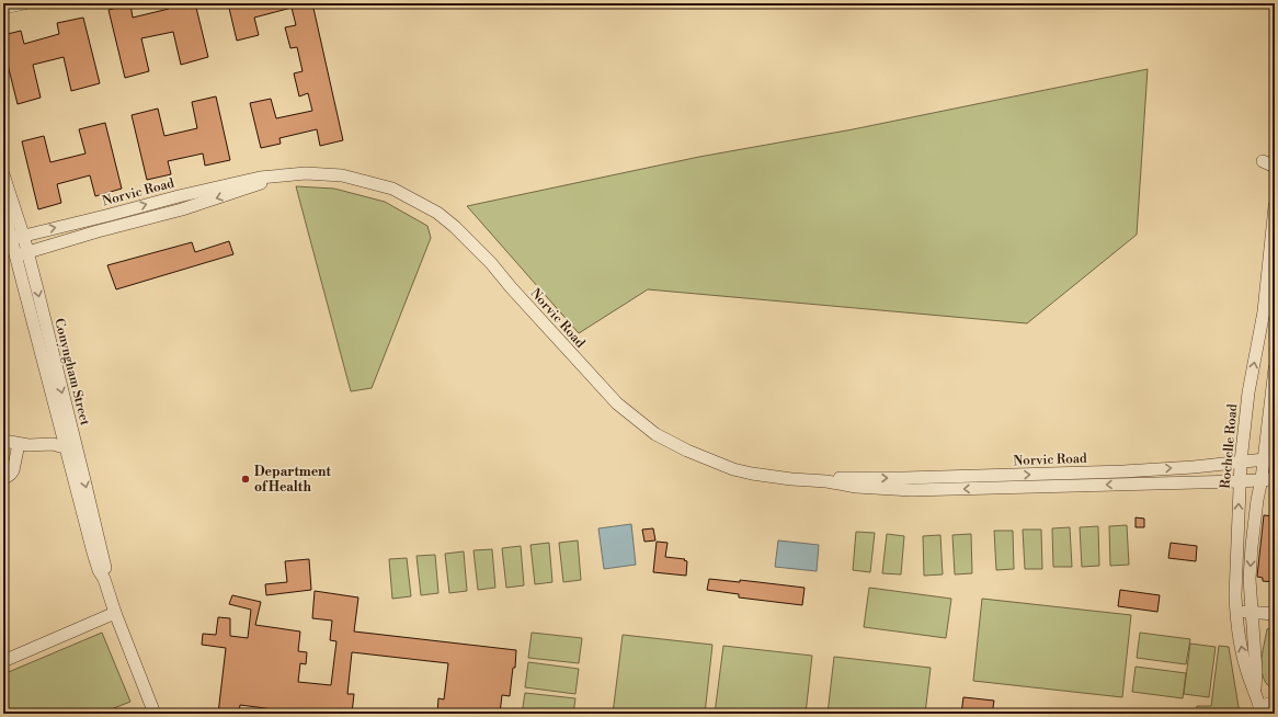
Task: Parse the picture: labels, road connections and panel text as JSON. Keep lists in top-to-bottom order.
{
  "streets": {
    "street": ["Norvic Road", "Conyngham Street", "Rochelle Road"]
  },
  "crossings": [
    ["Norvic Road", "Conyngham Street"],
    ["Norvic Road", "Rochelle Road"]
  ],
  "places": ["Department of Health"]
}
